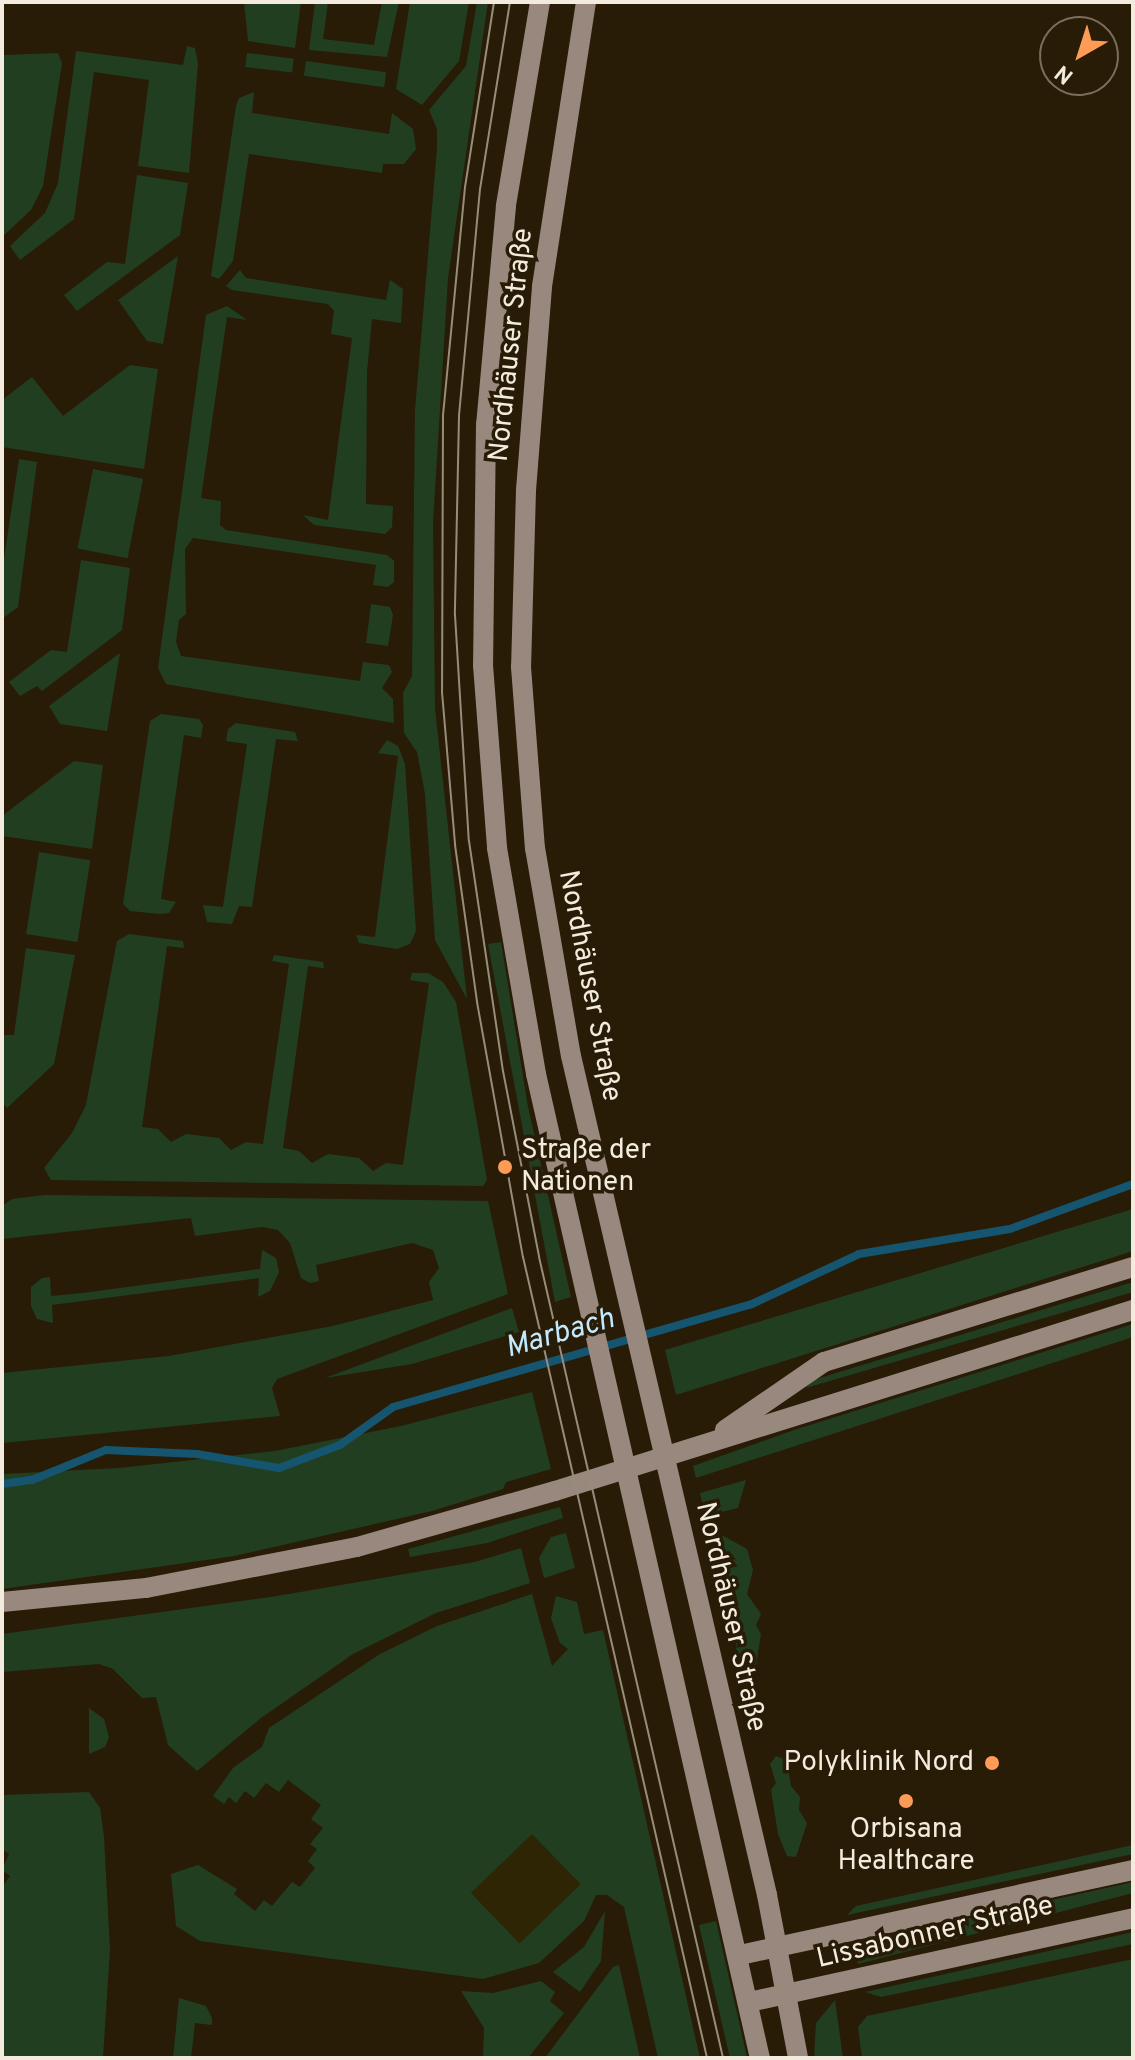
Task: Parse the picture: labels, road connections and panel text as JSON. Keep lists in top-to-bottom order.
{
  "streets": {
    "main road": ["Nordhäuser Straße", "Lissabonner Straße"]
  },
  "crossings": [
    ["Nordhäuser Straße", "Lissabonner Straße"]
  ],
  "water": ["Marbach"],
  "places": ["Straße der Nationen", "Polyklinik Nord", "Orbisana Healthcare"],
  "north": "bottom left"
}
